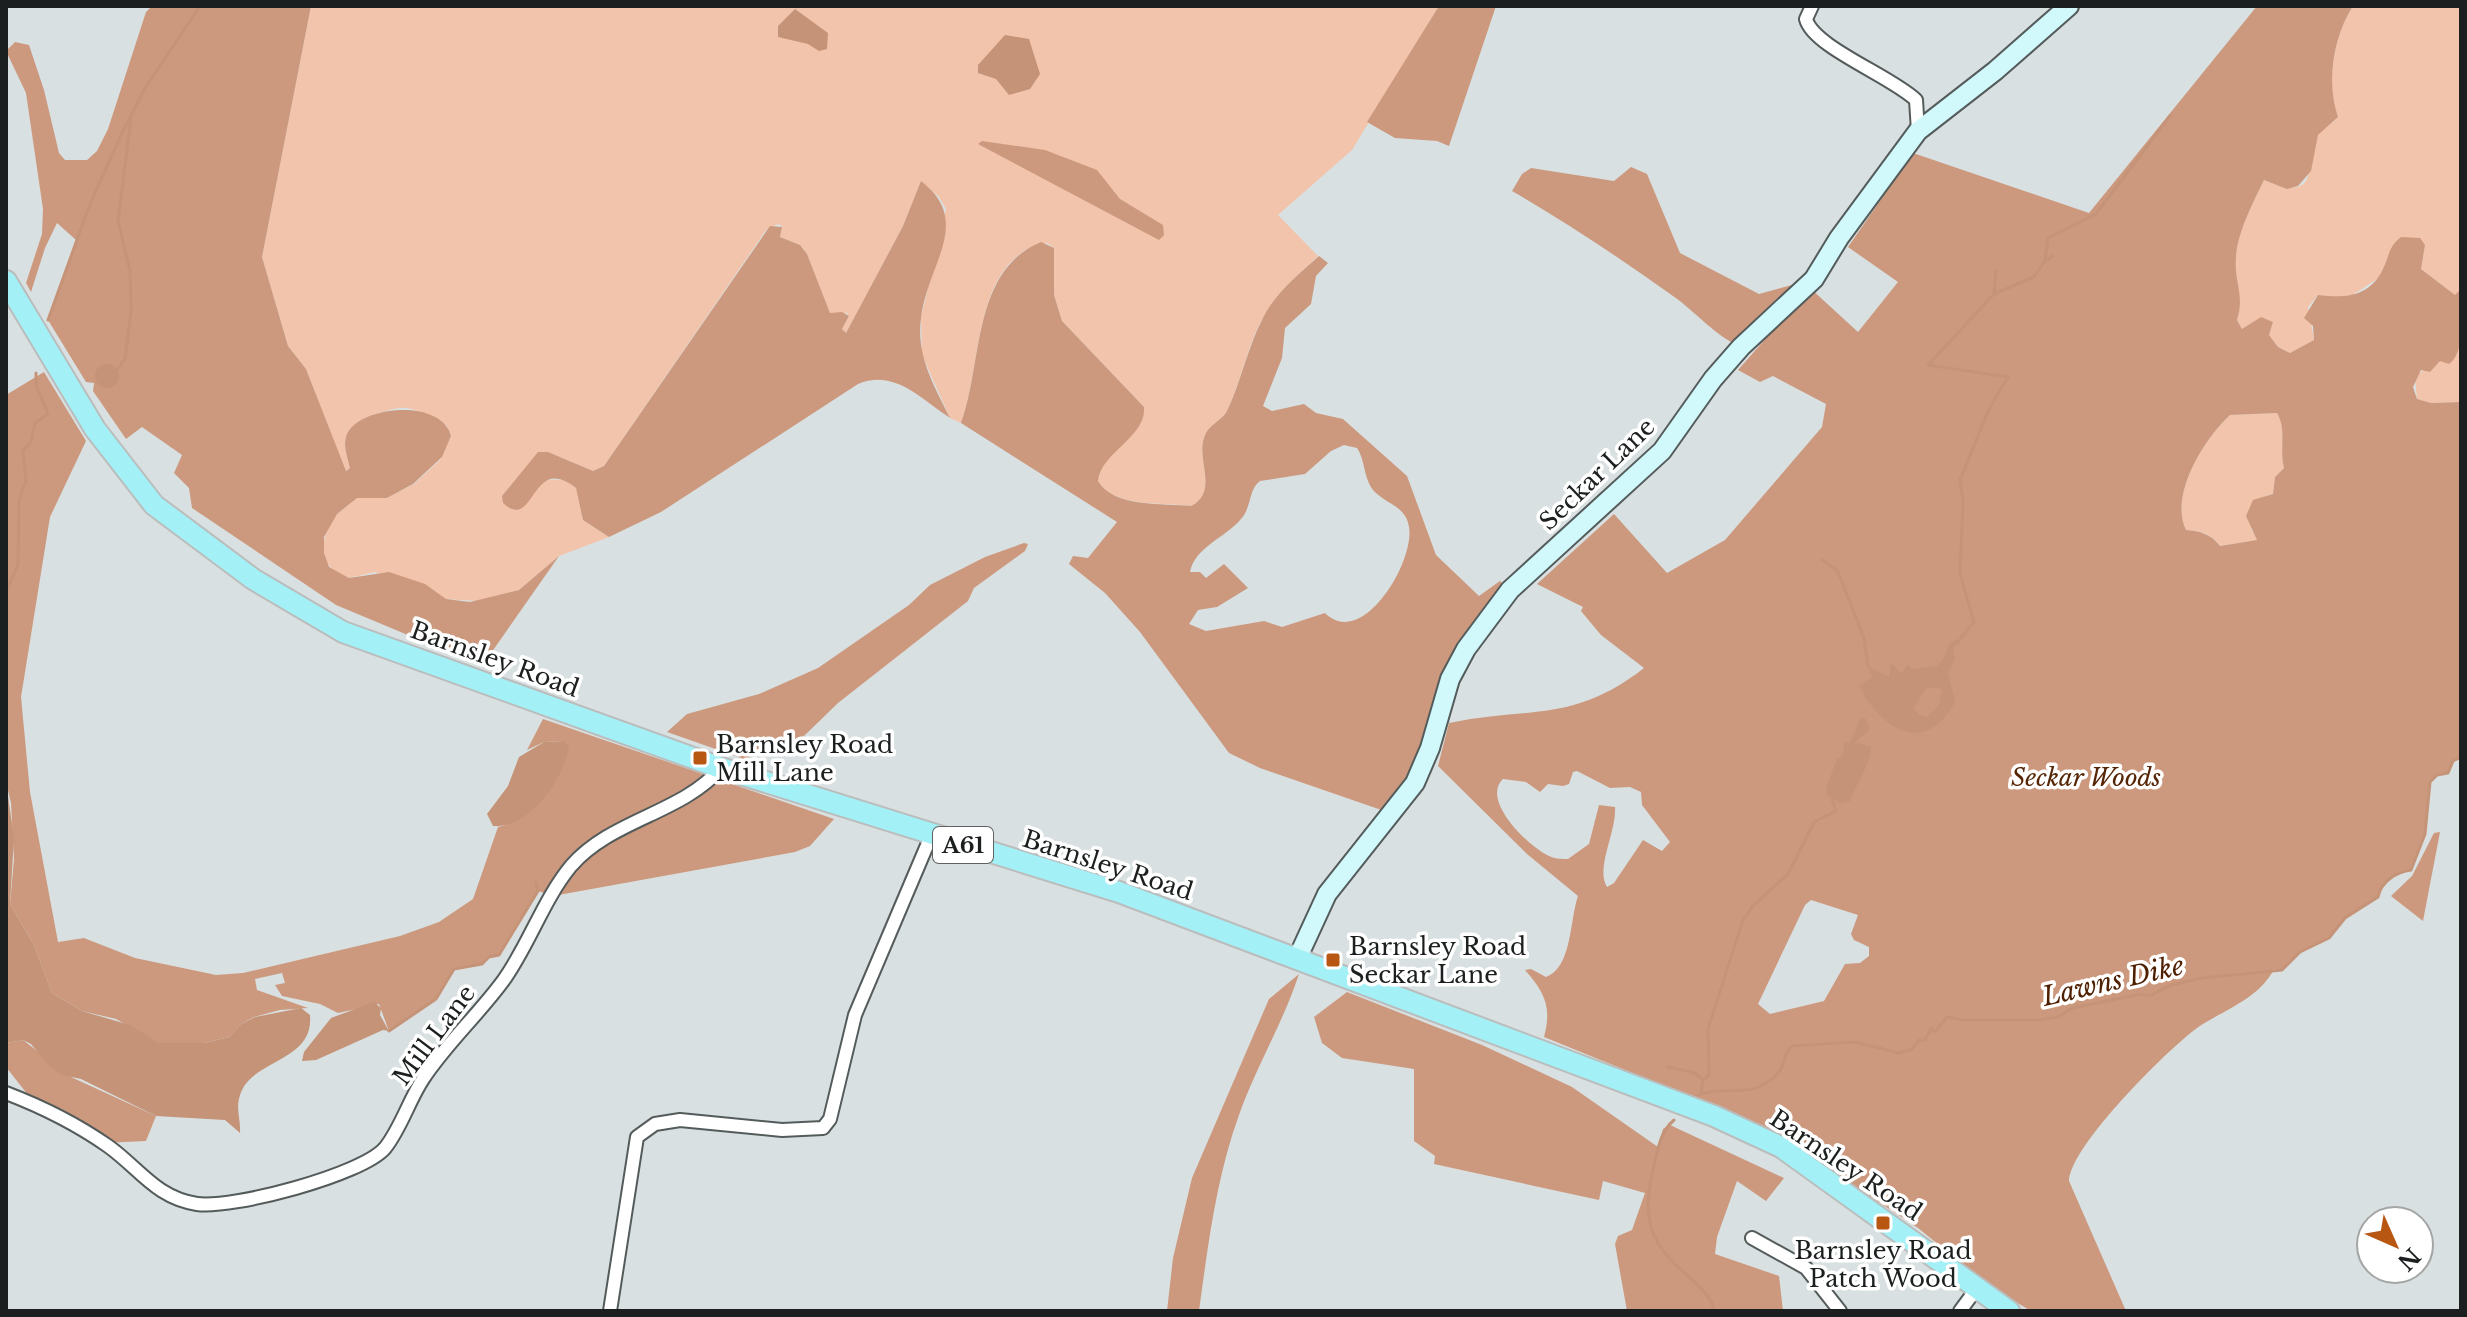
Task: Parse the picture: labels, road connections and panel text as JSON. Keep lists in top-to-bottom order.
{
  "streets": {
    "main road": ["Barnsley Road", "A61"],
    "street": ["Seckar Lane", "Mill Lane"]
  },
  "crossings": [
    ["Seckar Lane", "Barnsley Road"],
    ["Barnsley Road", "Mill Lane"]
  ],
  "water": ["Lawns Dike"],
  "parks": ["Seckar Woods"],
  "places": {
    "transit": ["Barnsley Road Mill Lane", "Barnsley Road Seckar Lane", "Barnsley Road Patch Wood"]
  },
  "north": "bottom right"
}
